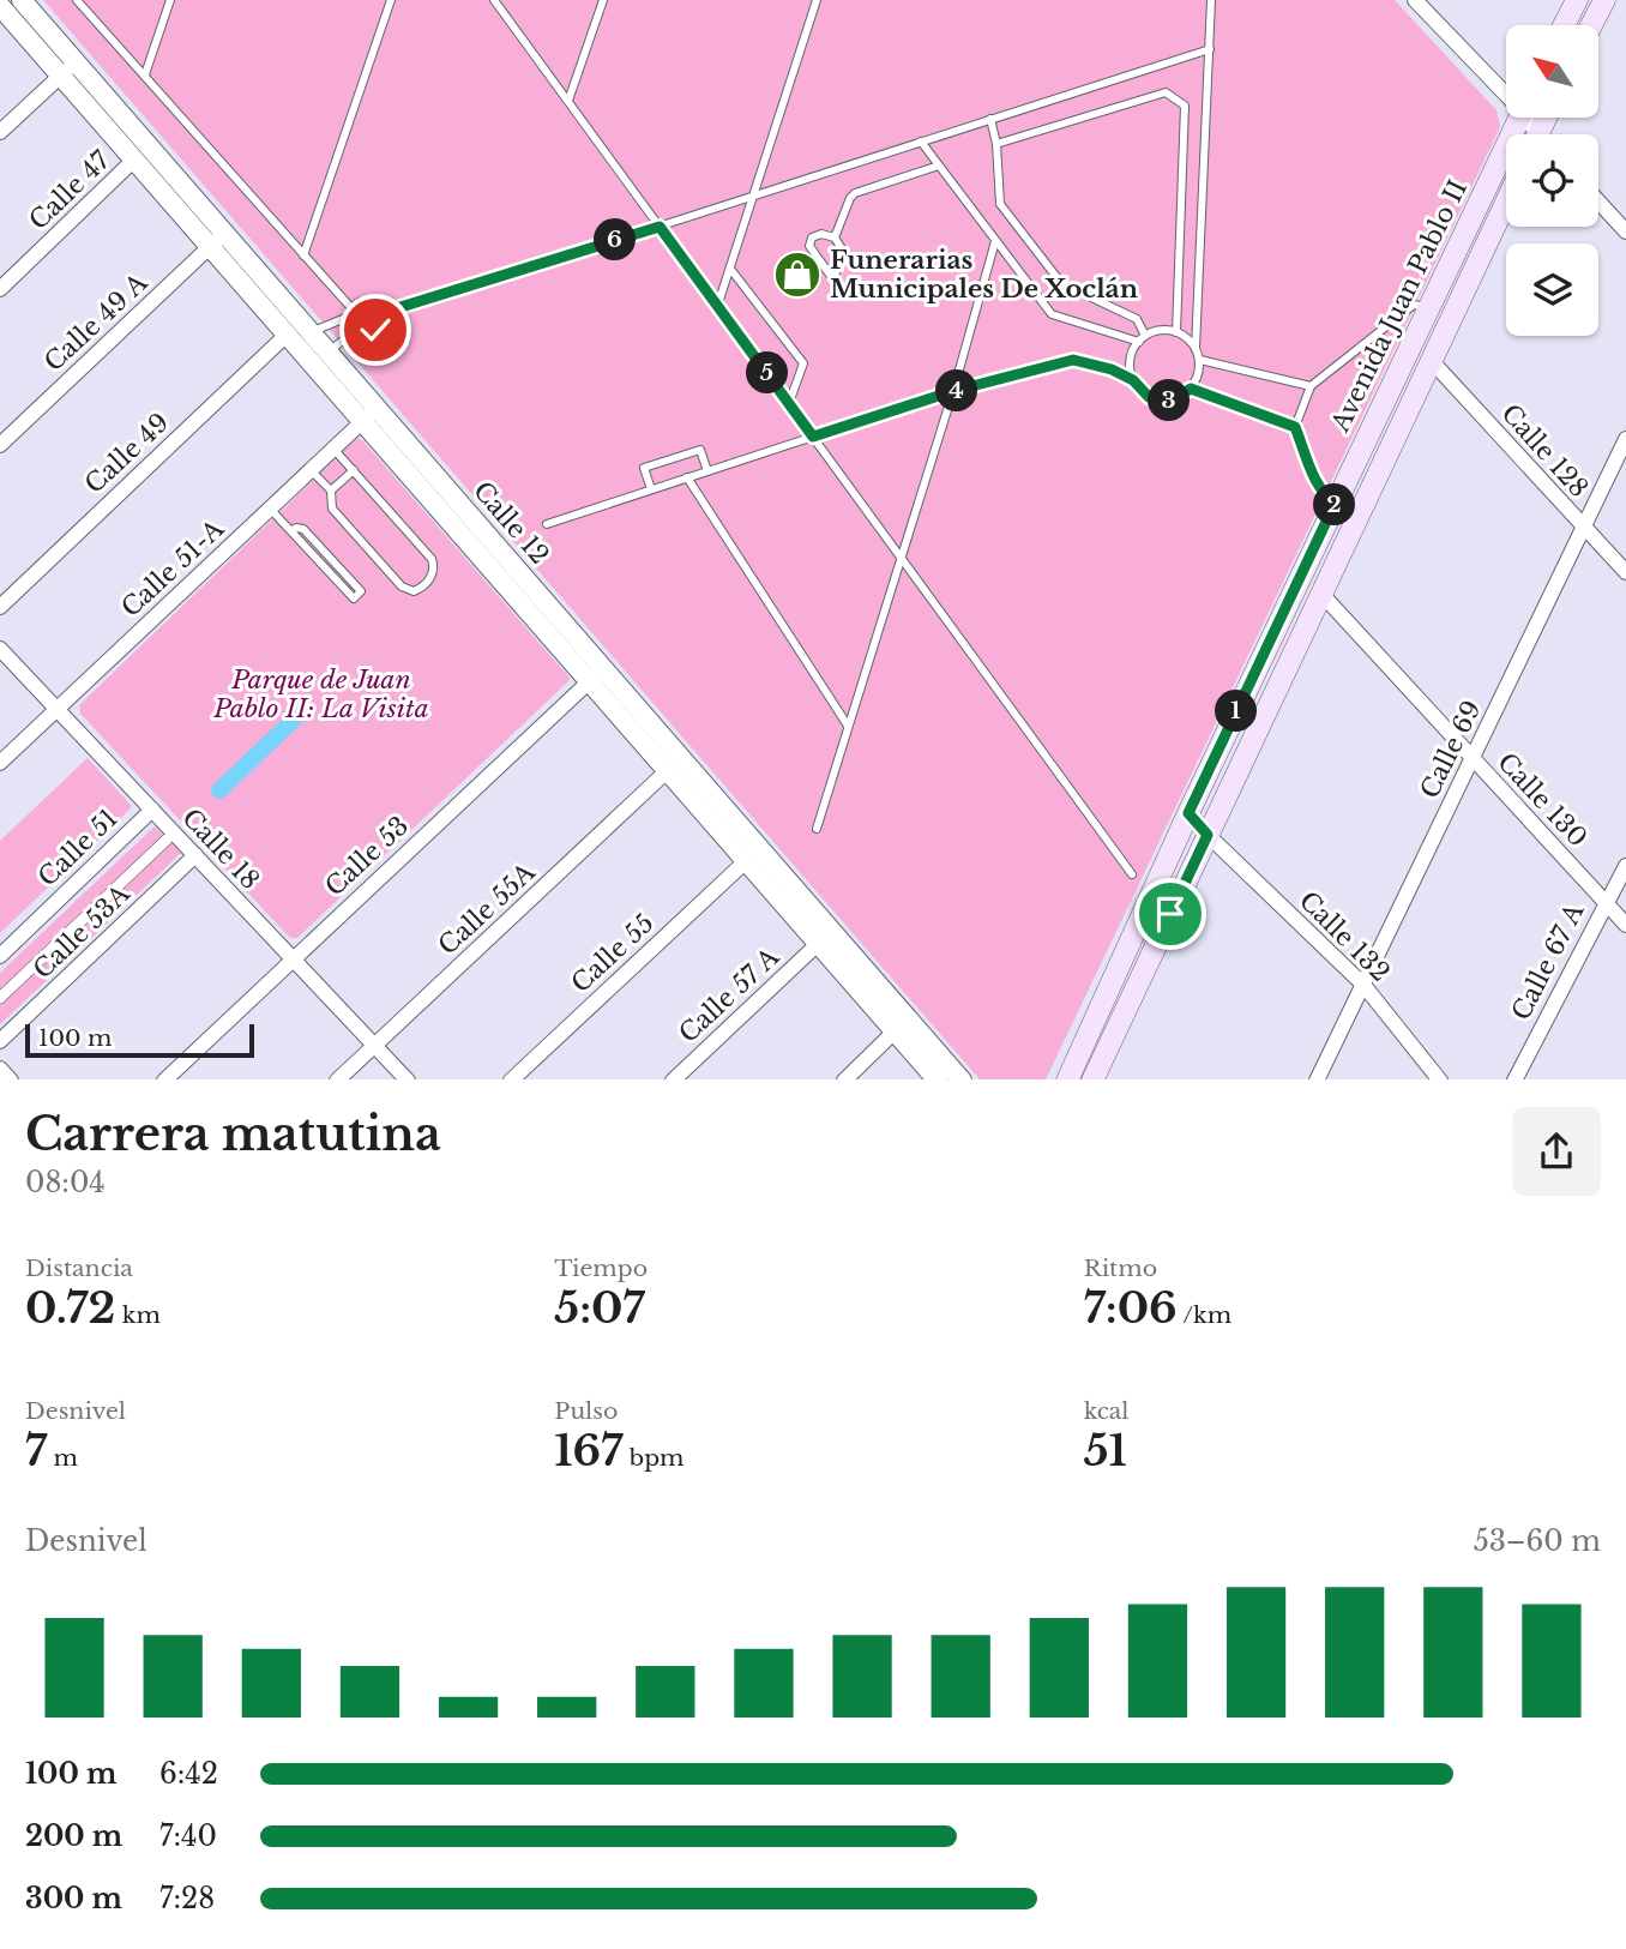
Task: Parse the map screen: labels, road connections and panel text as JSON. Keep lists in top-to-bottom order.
{
  "streets": {
    "main road": ["Avenida Juan Pablo II"],
    "street": [
      "Calle 47",
      "Calle 49 A",
      "Calle 128",
      "Calle 49",
      "Calle 12",
      "Calle 51-A",
      "Calle 69",
      "Calle 130",
      "Calle 51",
      "Calle 18",
      "Calle 53",
      "Calle 55A",
      "Calle 53A",
      "Calle 132",
      "Calle 55",
      "Calle 67 A",
      "Calle 57 A"
    ]
  },
  "crossings": [
    ["Calle 47", "Calle 12"],
    ["Avenida Juan Pablo II", "Calle 128"],
    ["Avenida Juan Pablo II", "Calle 130"],
    ["Avenida Juan Pablo II", "Calle 132"],
    ["Calle 49 A", "Calle 12"],
    ["Calle 128", "Calle 69"],
    ["Calle 49", "Calle 12"],
    ["Calle 12", "Calle 51-A"],
    ["Calle 12", "Calle 53"],
    ["Calle 12", "Calle 55A"],
    ["Calle 12", "Calle 55"],
    ["Calle 12", "Calle 57 A"],
    ["Calle 51-A", "Calle 18"],
    ["Calle 69", "Calle 130"],
    ["Calle 69", "Calle 132"],
    ["Calle 130", "Calle 67 A"],
    ["Calle 51", "Calle 18"],
    ["Calle 18", "Calle 53"],
    ["Calle 18", "Calle 55A"],
    ["Calle 18", "Calle 53A"]
  ],
  "parks": ["Parque de Juan Pablo II: La Visita"],
  "places": {
    "shop": ["Funerarias Municipales De Xoclán"]
  },
  "scale_bar": "100 m",
  "north": "top left",
  "page": {
    "pins": [
      "6",
      "5",
      "4",
      "3",
      "2",
      "1"
    ],
    "scale": "100 m",
    "heading": ["Carrera matutina", "08:04"],
    "stats": [
      ["Distancia", "0.72 km"],
      ["Tiempo", "5:07"],
      ["Ritmo", "7:06 /km"],
      ["Desnivel", "7 m"],
      ["Pulso", "167 bpm"],
      ["kcal", "51"]
    ],
    "chart": ["Desnivel", "53–60 m"],
    "list": [
      {
        "name": "100 m",
        "note": "6:42"
      },
      {
        "name": "200 m",
        "note": "7:40"
      },
      {
        "name": "300 m",
        "note": "7:28"
      }
    ]
  }
}
